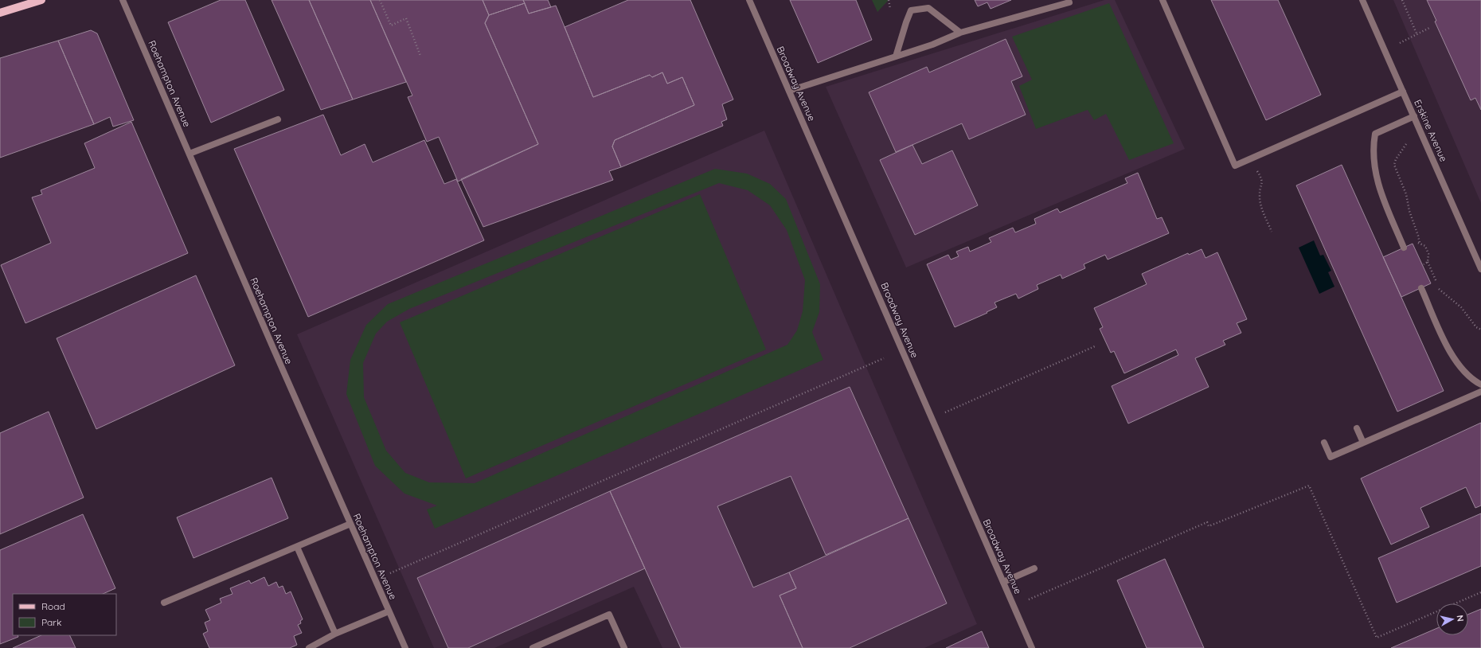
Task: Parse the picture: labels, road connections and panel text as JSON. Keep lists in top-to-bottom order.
{
  "streets": {
    "street": ["Roehampton Avenue", "Broadway Avenue", "Erskine Avenue"]
  },
  "legend": ["Road", "Park"],
  "north": "right"
}
